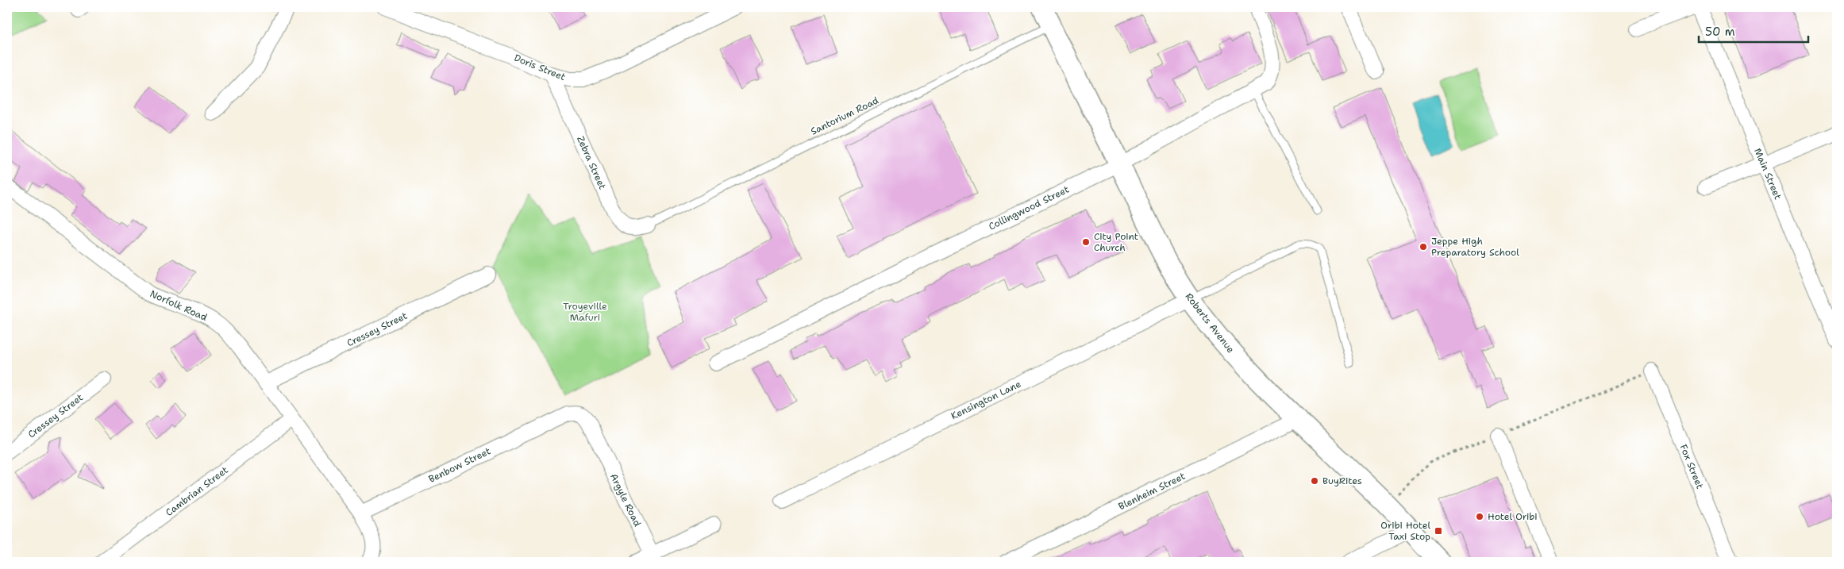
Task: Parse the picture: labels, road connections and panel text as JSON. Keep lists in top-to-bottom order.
{
  "streets": {
    "main road": ["Roberts Avenue"],
    "street": [
      "Doris Street",
      "Zebra Street",
      "Main Street",
      "Collingwood Street",
      "Norfolk Road",
      "Cressey Street",
      "Kensington Lane",
      "Benbow Street",
      "Fox Street",
      "Cambrian Street",
      "Blenheim Street",
      "Argyle Road"
    ],
    "lane": ["Santorium Road"]
  },
  "crossings": [
    ["Doris Street", "Zebra Street"],
    ["Santorium Road", "Zebra Street"],
    ["Santorium Road", "Roberts Avenue"],
    ["Collingwood Street", "Roberts Avenue"],
    ["Norfolk Road", "Cressey Street"],
    ["Norfolk Road", "Benbow Street"],
    ["Norfolk Road", "Cambrian Street"],
    ["Roberts Avenue", "Kensington Lane"],
    ["Roberts Avenue", "Blenheim Street"],
    ["Benbow Street", "Argyle Road"]
  ],
  "parks": ["Troyeville Mafuri"],
  "places": {
    "other": [
      "City Point Church",
      "Jeppe High Preparatory School",
      "BuyRites",
      "Hotel Oribi"
    ],
    "transit": ["Oribi Hotel Taxi Stop"]
  },
  "scale_bar": "50 m"
}
